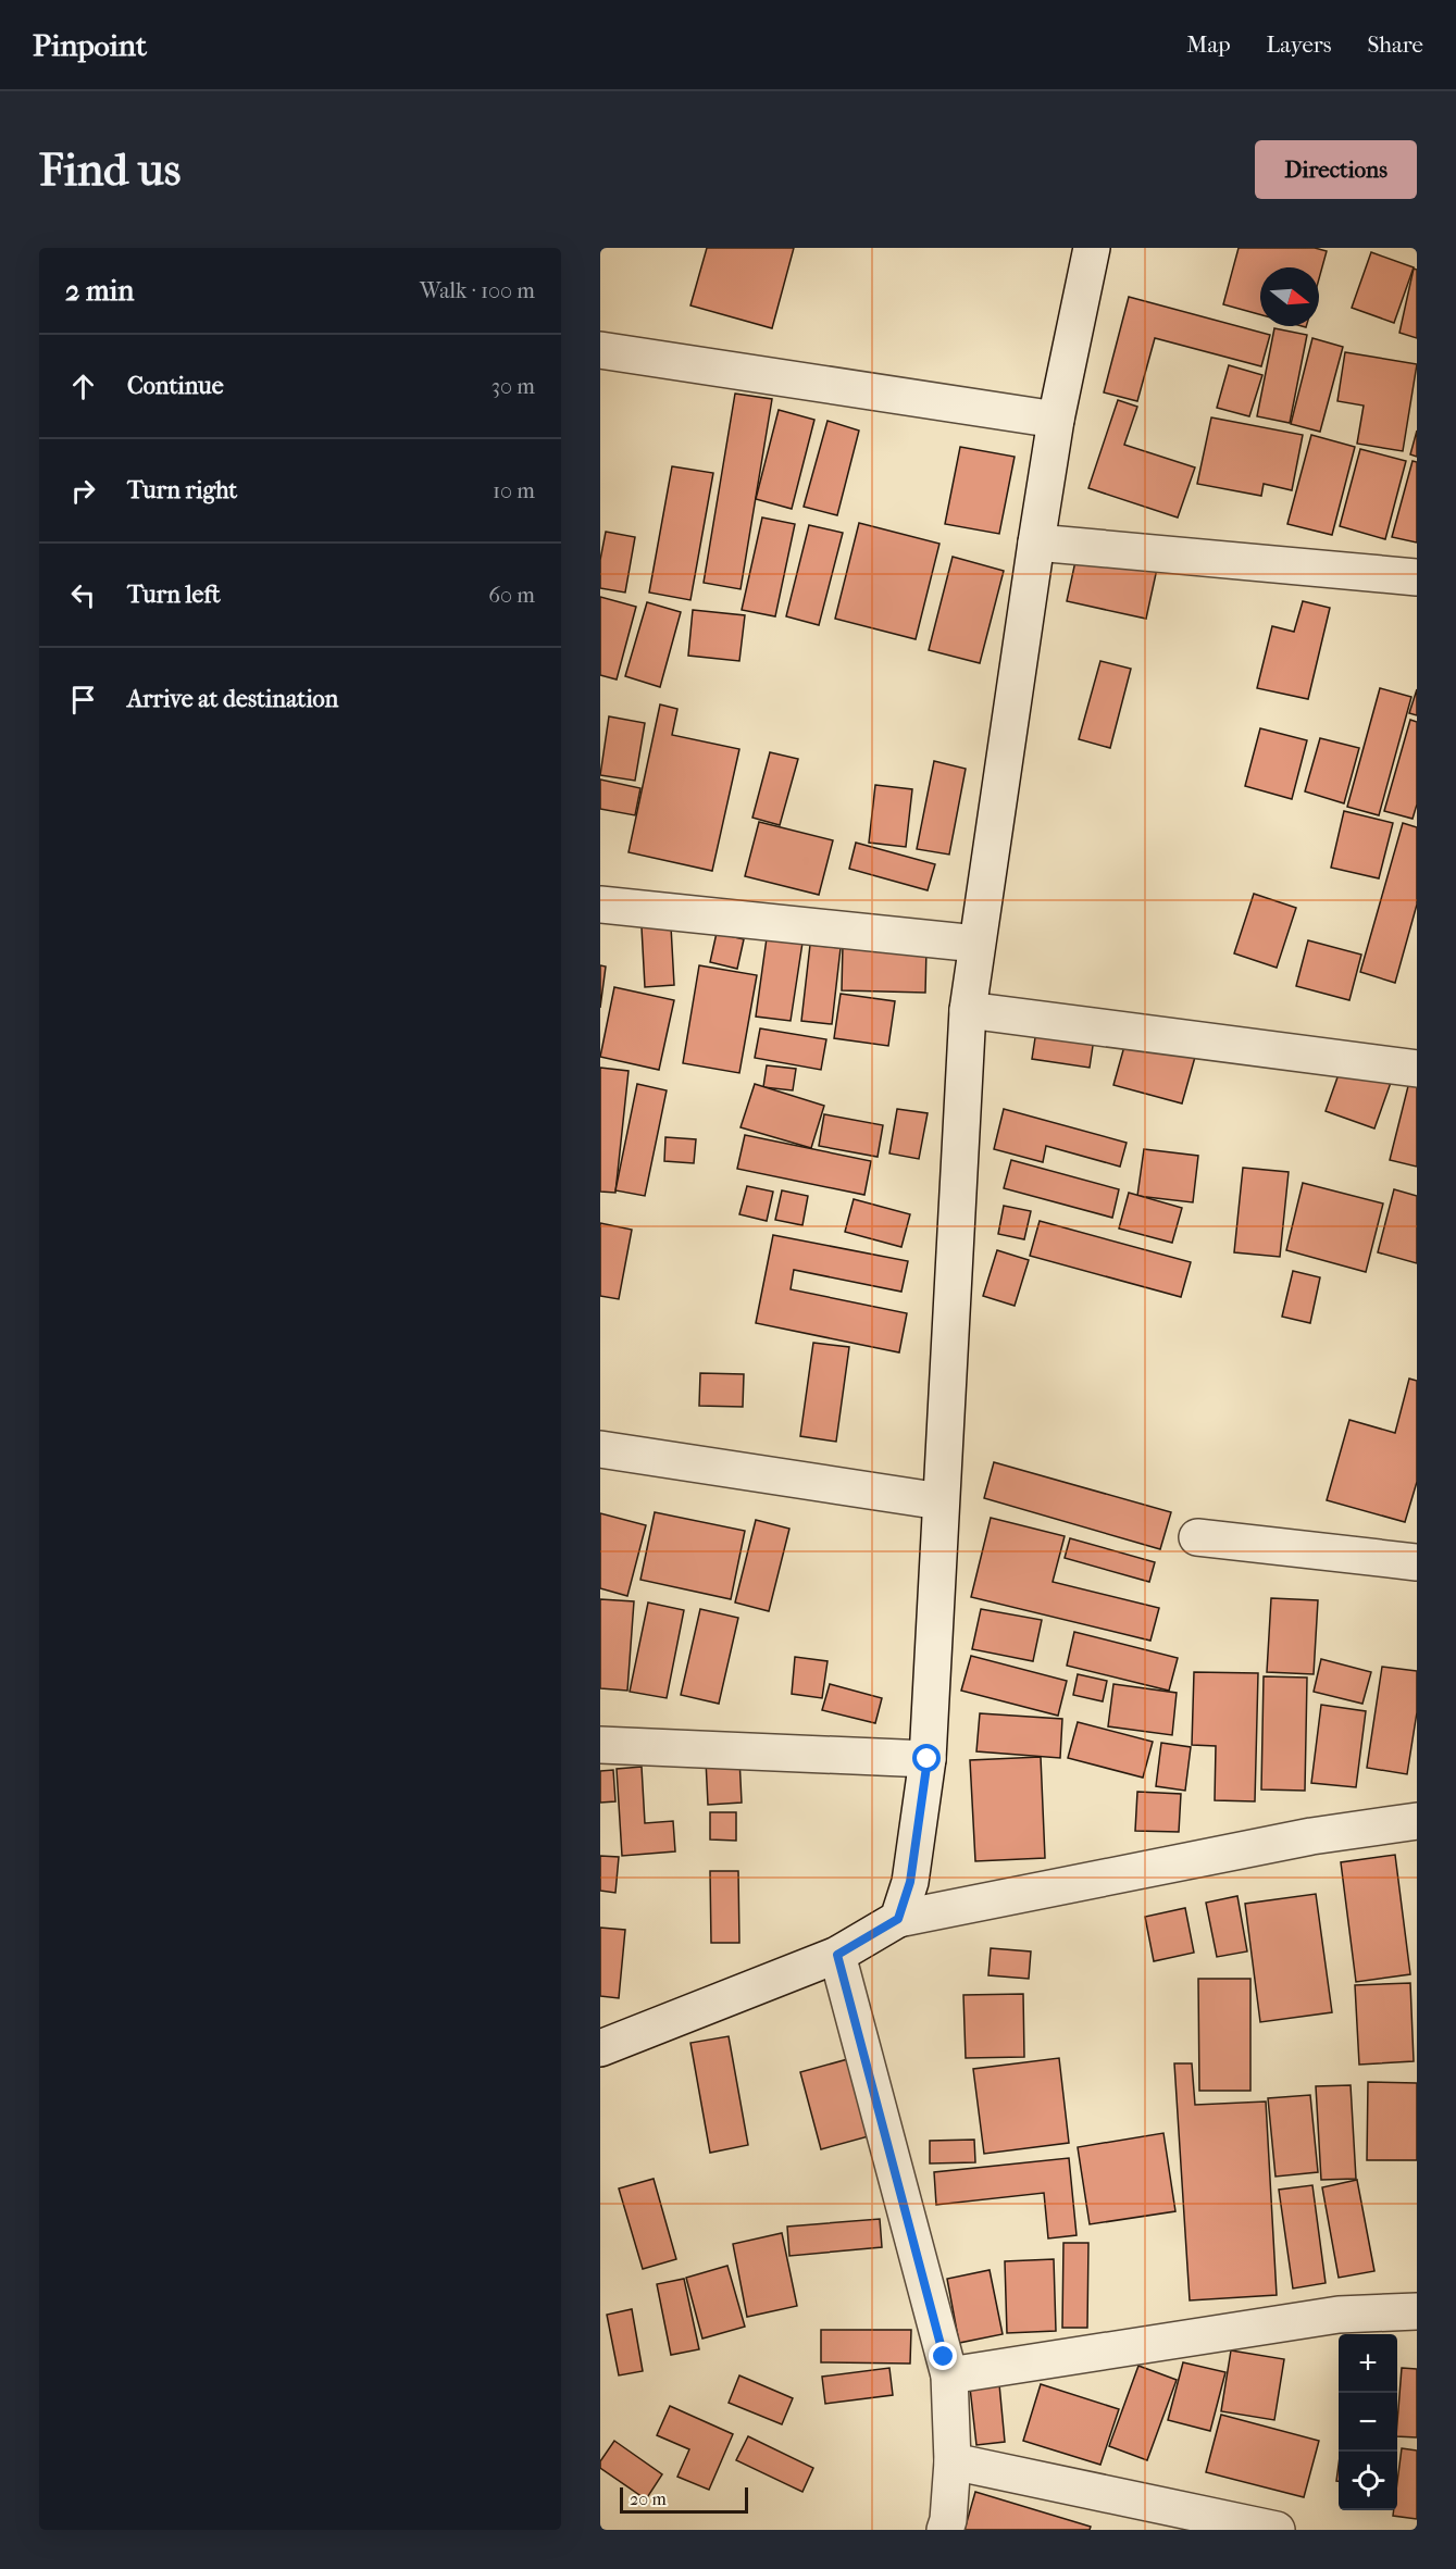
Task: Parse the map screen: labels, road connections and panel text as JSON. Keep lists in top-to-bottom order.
{
  "scale_bar": "20 m",
  "north": "right",
  "page": {
    "header": "Pinpoint",
    "nav": ["Map", "Layers", "Share"],
    "buttons": "Directions",
    "title": "Find us",
    "heading": ["2 min", "Walk · 100 m"],
    "list": [
      ["Continue", "30 m"],
      ["Turn right", "10 m"],
      ["Turn left", "60 m"],
      "Arrive at destination"
    ],
    "map_buttons": ["+", "−"],
    "scale": "20 m"
  }
}
